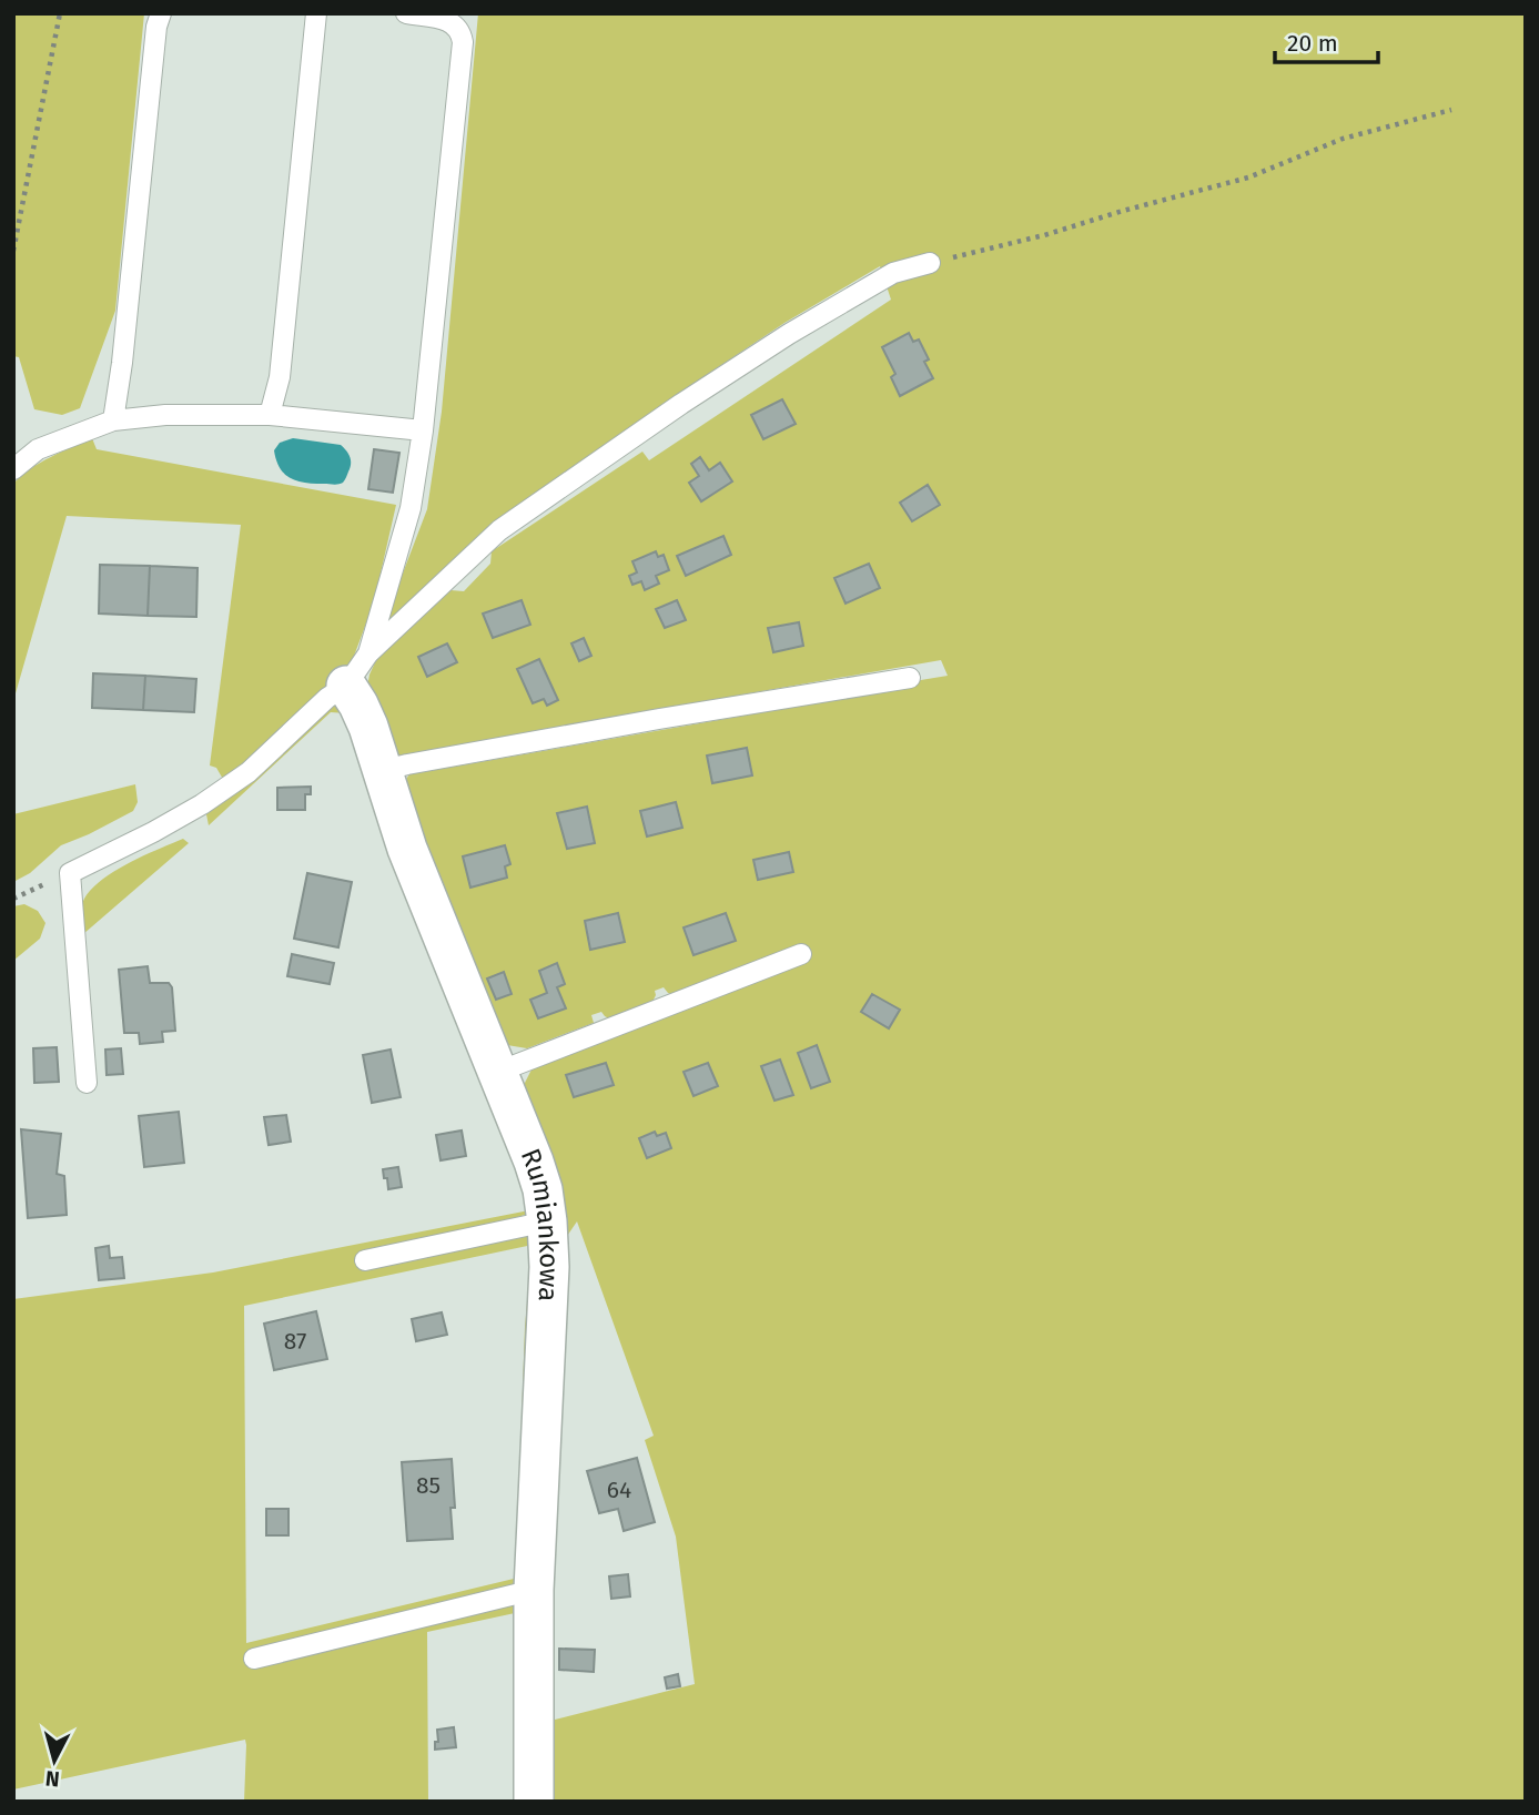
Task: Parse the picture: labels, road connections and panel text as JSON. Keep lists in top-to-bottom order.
{
  "streets": {
    "street": ["Rumiankowa"]
  },
  "house_numbers": ["87", "85", "64"],
  "scale_bar": "20 m",
  "north": "bottom"
}
